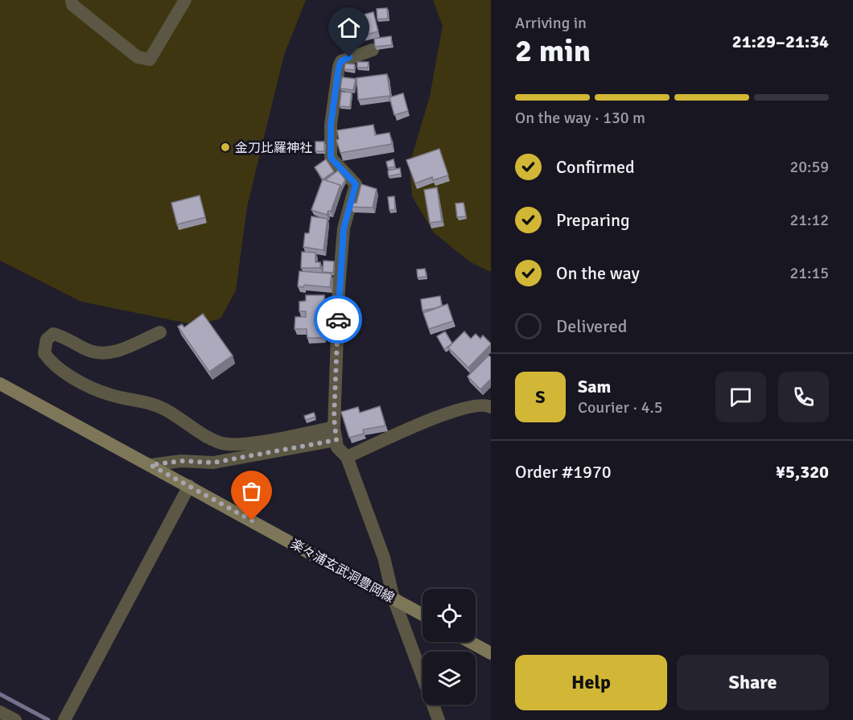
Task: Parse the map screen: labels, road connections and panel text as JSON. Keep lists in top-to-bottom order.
{
  "streets": {
    "main road": ["楽々浦玄武洞豊岡線"]
  },
  "places": ["金刀比羅神社"],
  "page": {
    "heading": ["2 min", "Arriving in", "21:29–21:34"],
    "panel": [
      "Sam",
      "Courier · 4.5",
      "Order #1970",
      "¥5,320"
    ],
    "bar": "On the way · 130 m",
    "list": [
      ["Confirmed", "20:59"],
      ["Preparing", "21:12"],
      ["On the way", "21:15"],
      "Delivered"
    ],
    "round": "S",
    "buttons": ["Help", "Share"]
  }
}
